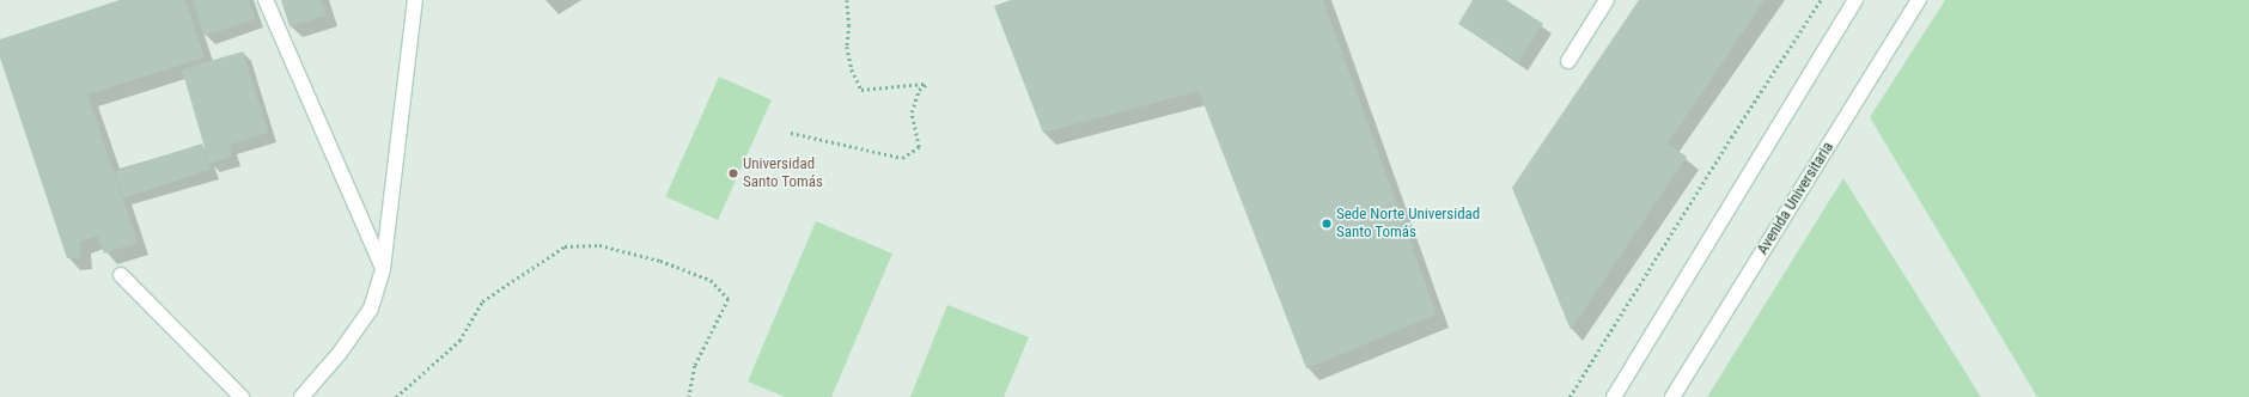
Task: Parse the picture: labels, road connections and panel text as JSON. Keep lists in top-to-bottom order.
{
  "streets": {
    "main road": ["Avenida Universitaria"]
  },
  "places": ["Universidad Santo Tomás", "Sede Norte Universidad Santo Tomás"]
}
